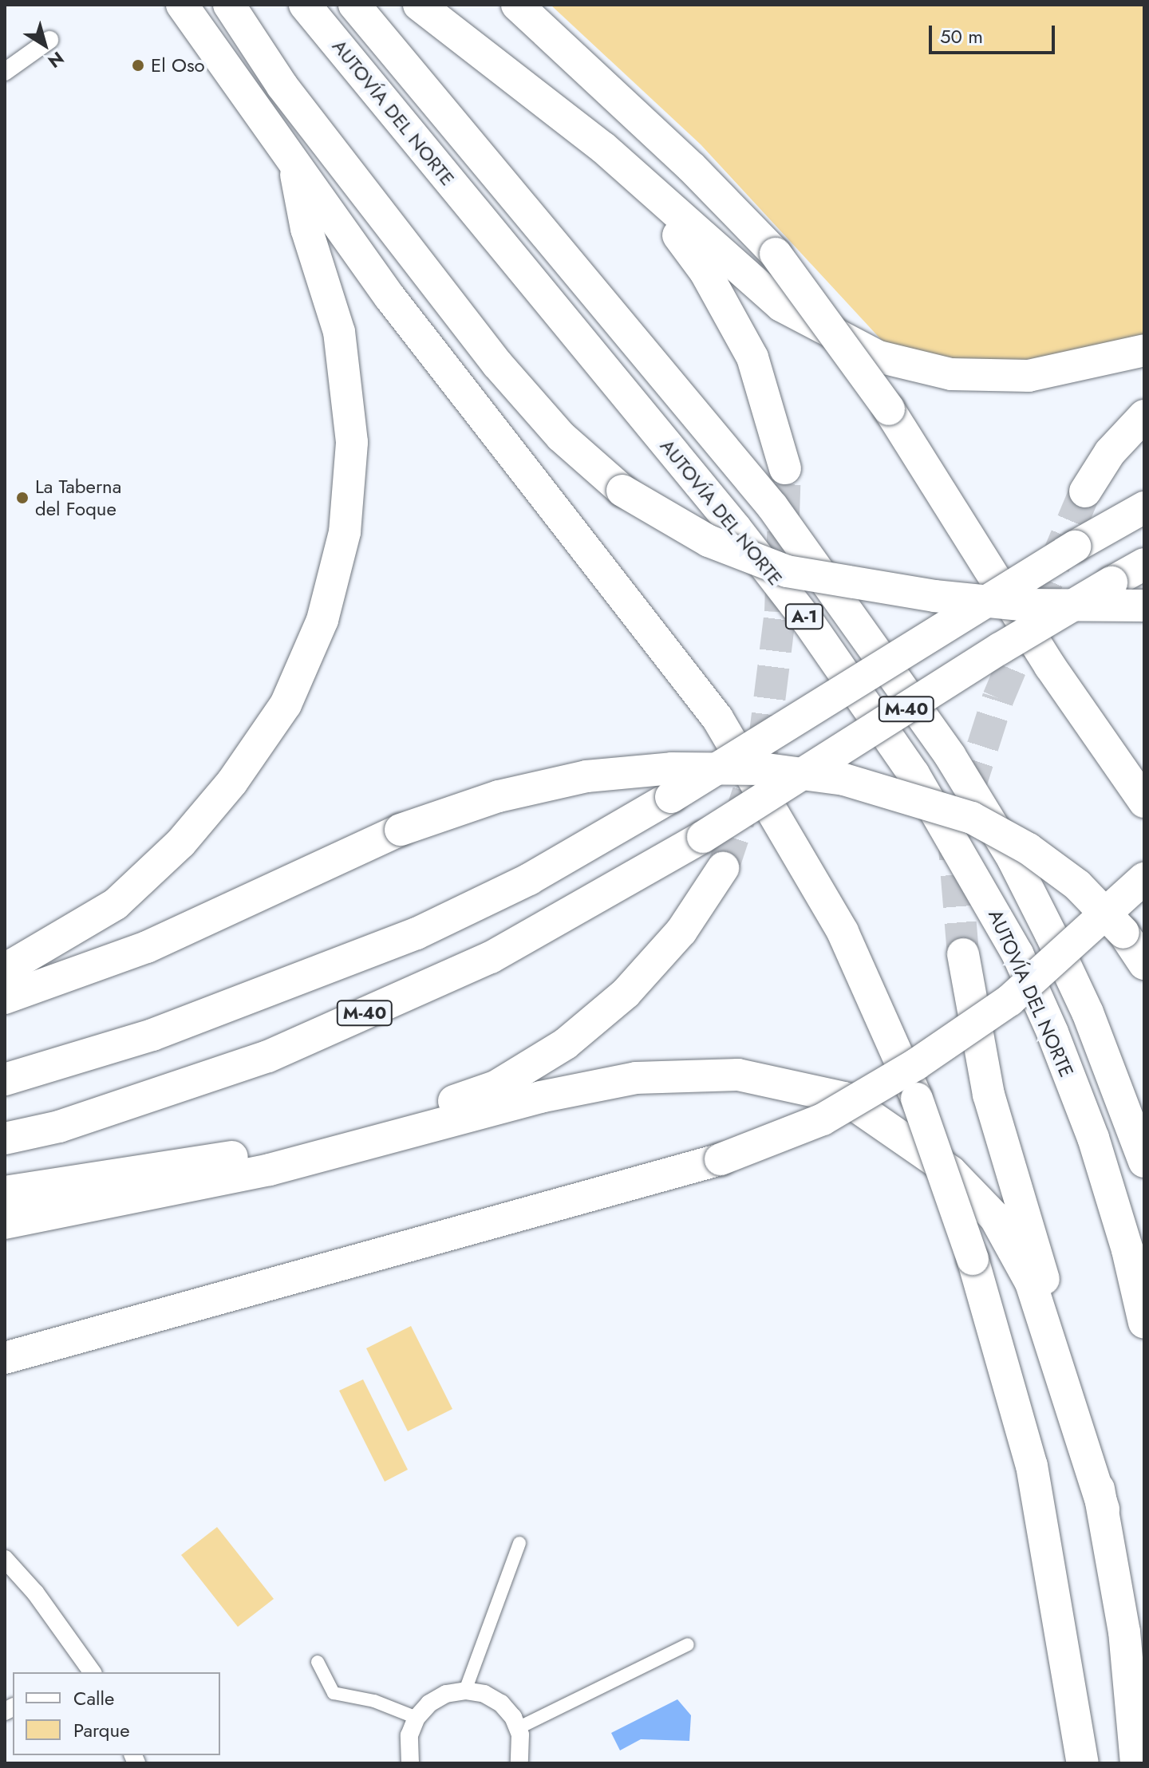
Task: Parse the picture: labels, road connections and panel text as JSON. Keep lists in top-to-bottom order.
{
  "streets": {
    "highway": ["AUTOVÍA DEL NORTE", "A-1", "M-40"]
  },
  "places": ["El Oso", "La Taberna del Foque"],
  "legend": ["Calle", "Parque"],
  "scale_bar": "50 m",
  "north": "bottom right"
}
